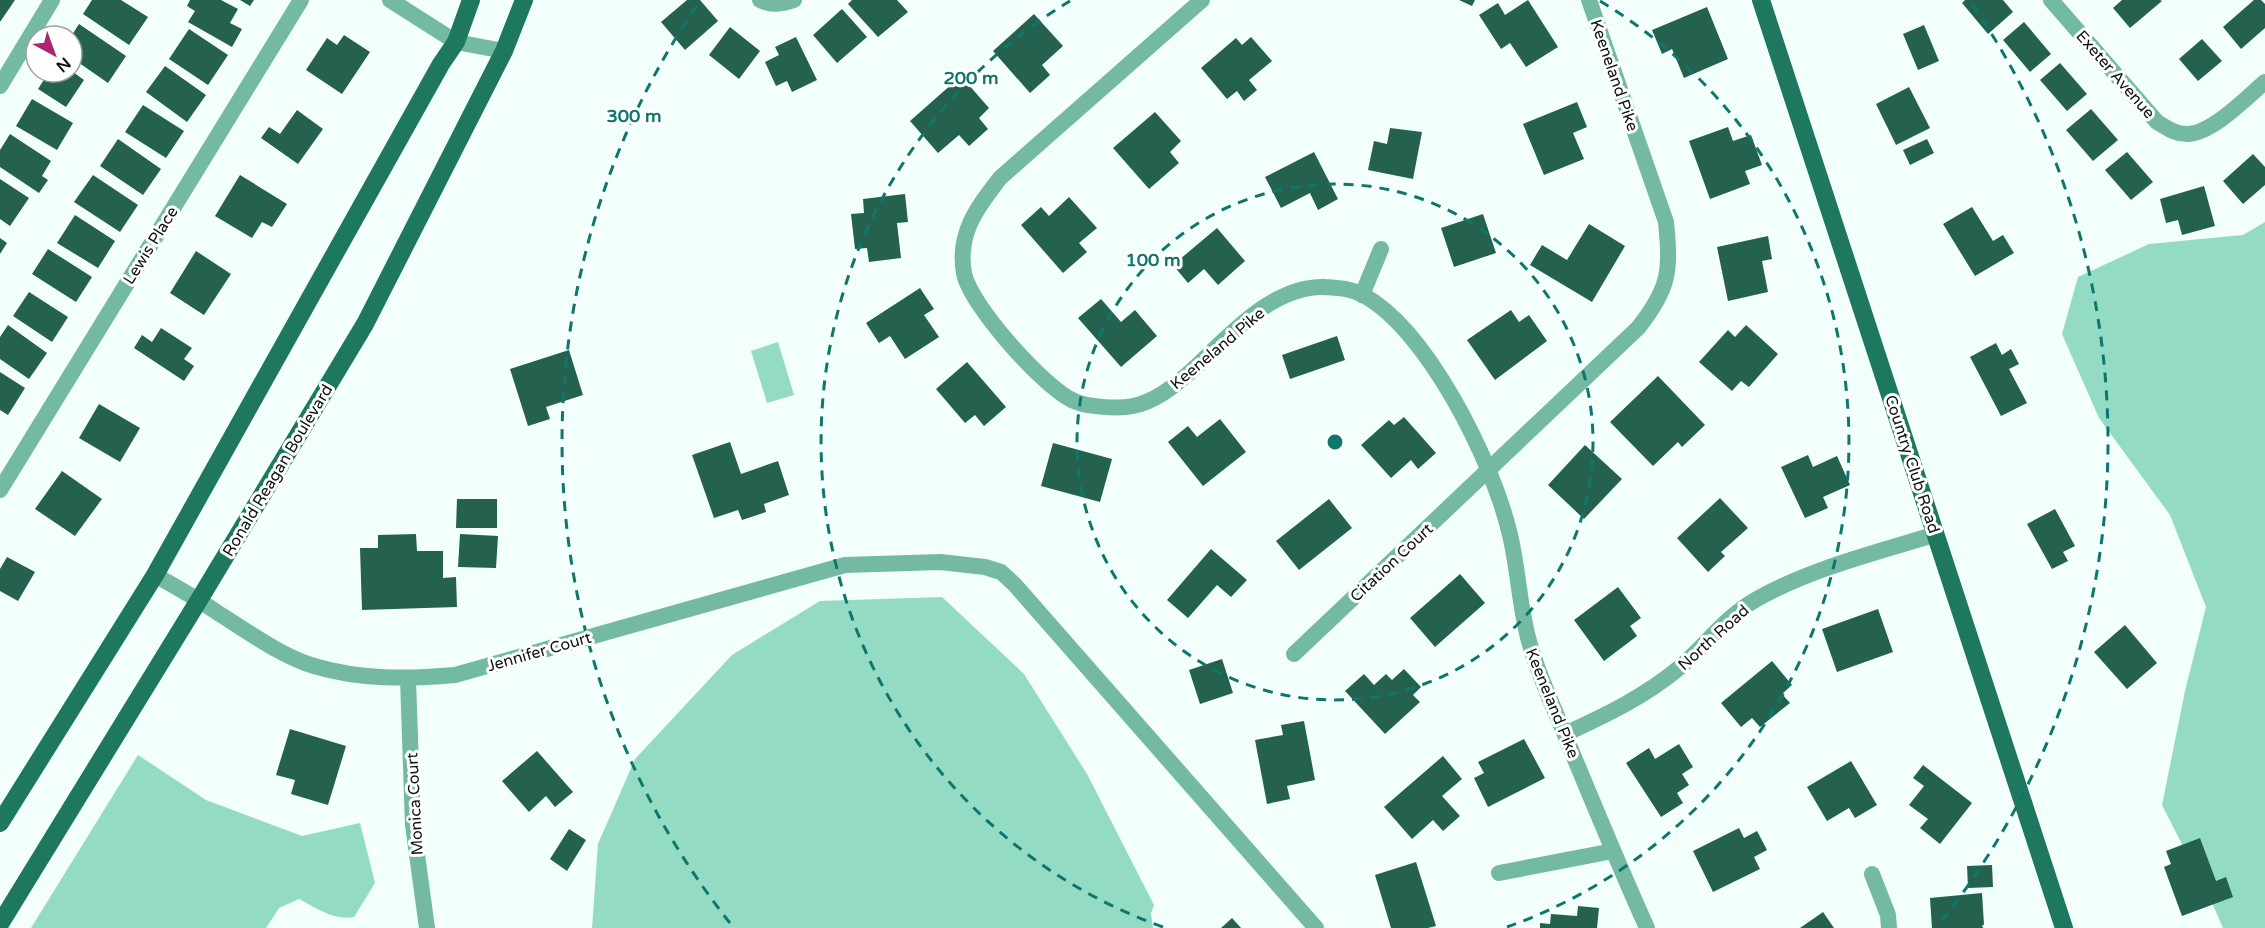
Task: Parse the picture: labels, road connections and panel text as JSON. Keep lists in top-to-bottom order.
{
  "streets": {
    "main road": ["Country Club Road", "Ronald Reagan Boulevard"],
    "street": [
      "Exeter Avenue",
      "Keeneland Pike",
      "Lewis Place",
      "Citation Court",
      "North Road",
      "Jennifer Court",
      "Monica Court"
    ]
  },
  "crossings": [
    ["Keeneland Pike", "Citation Court"],
    ["Keeneland Pike", "North Road"],
    ["Country Club Road", "North Road"],
    ["Ronald Reagan Boulevard", "Jennifer Court"],
    ["Jennifer Court", "Monica Court"]
  ],
  "north": "bottom right",
  "rings": ["200 m", "300 m", "100 m"]
}
